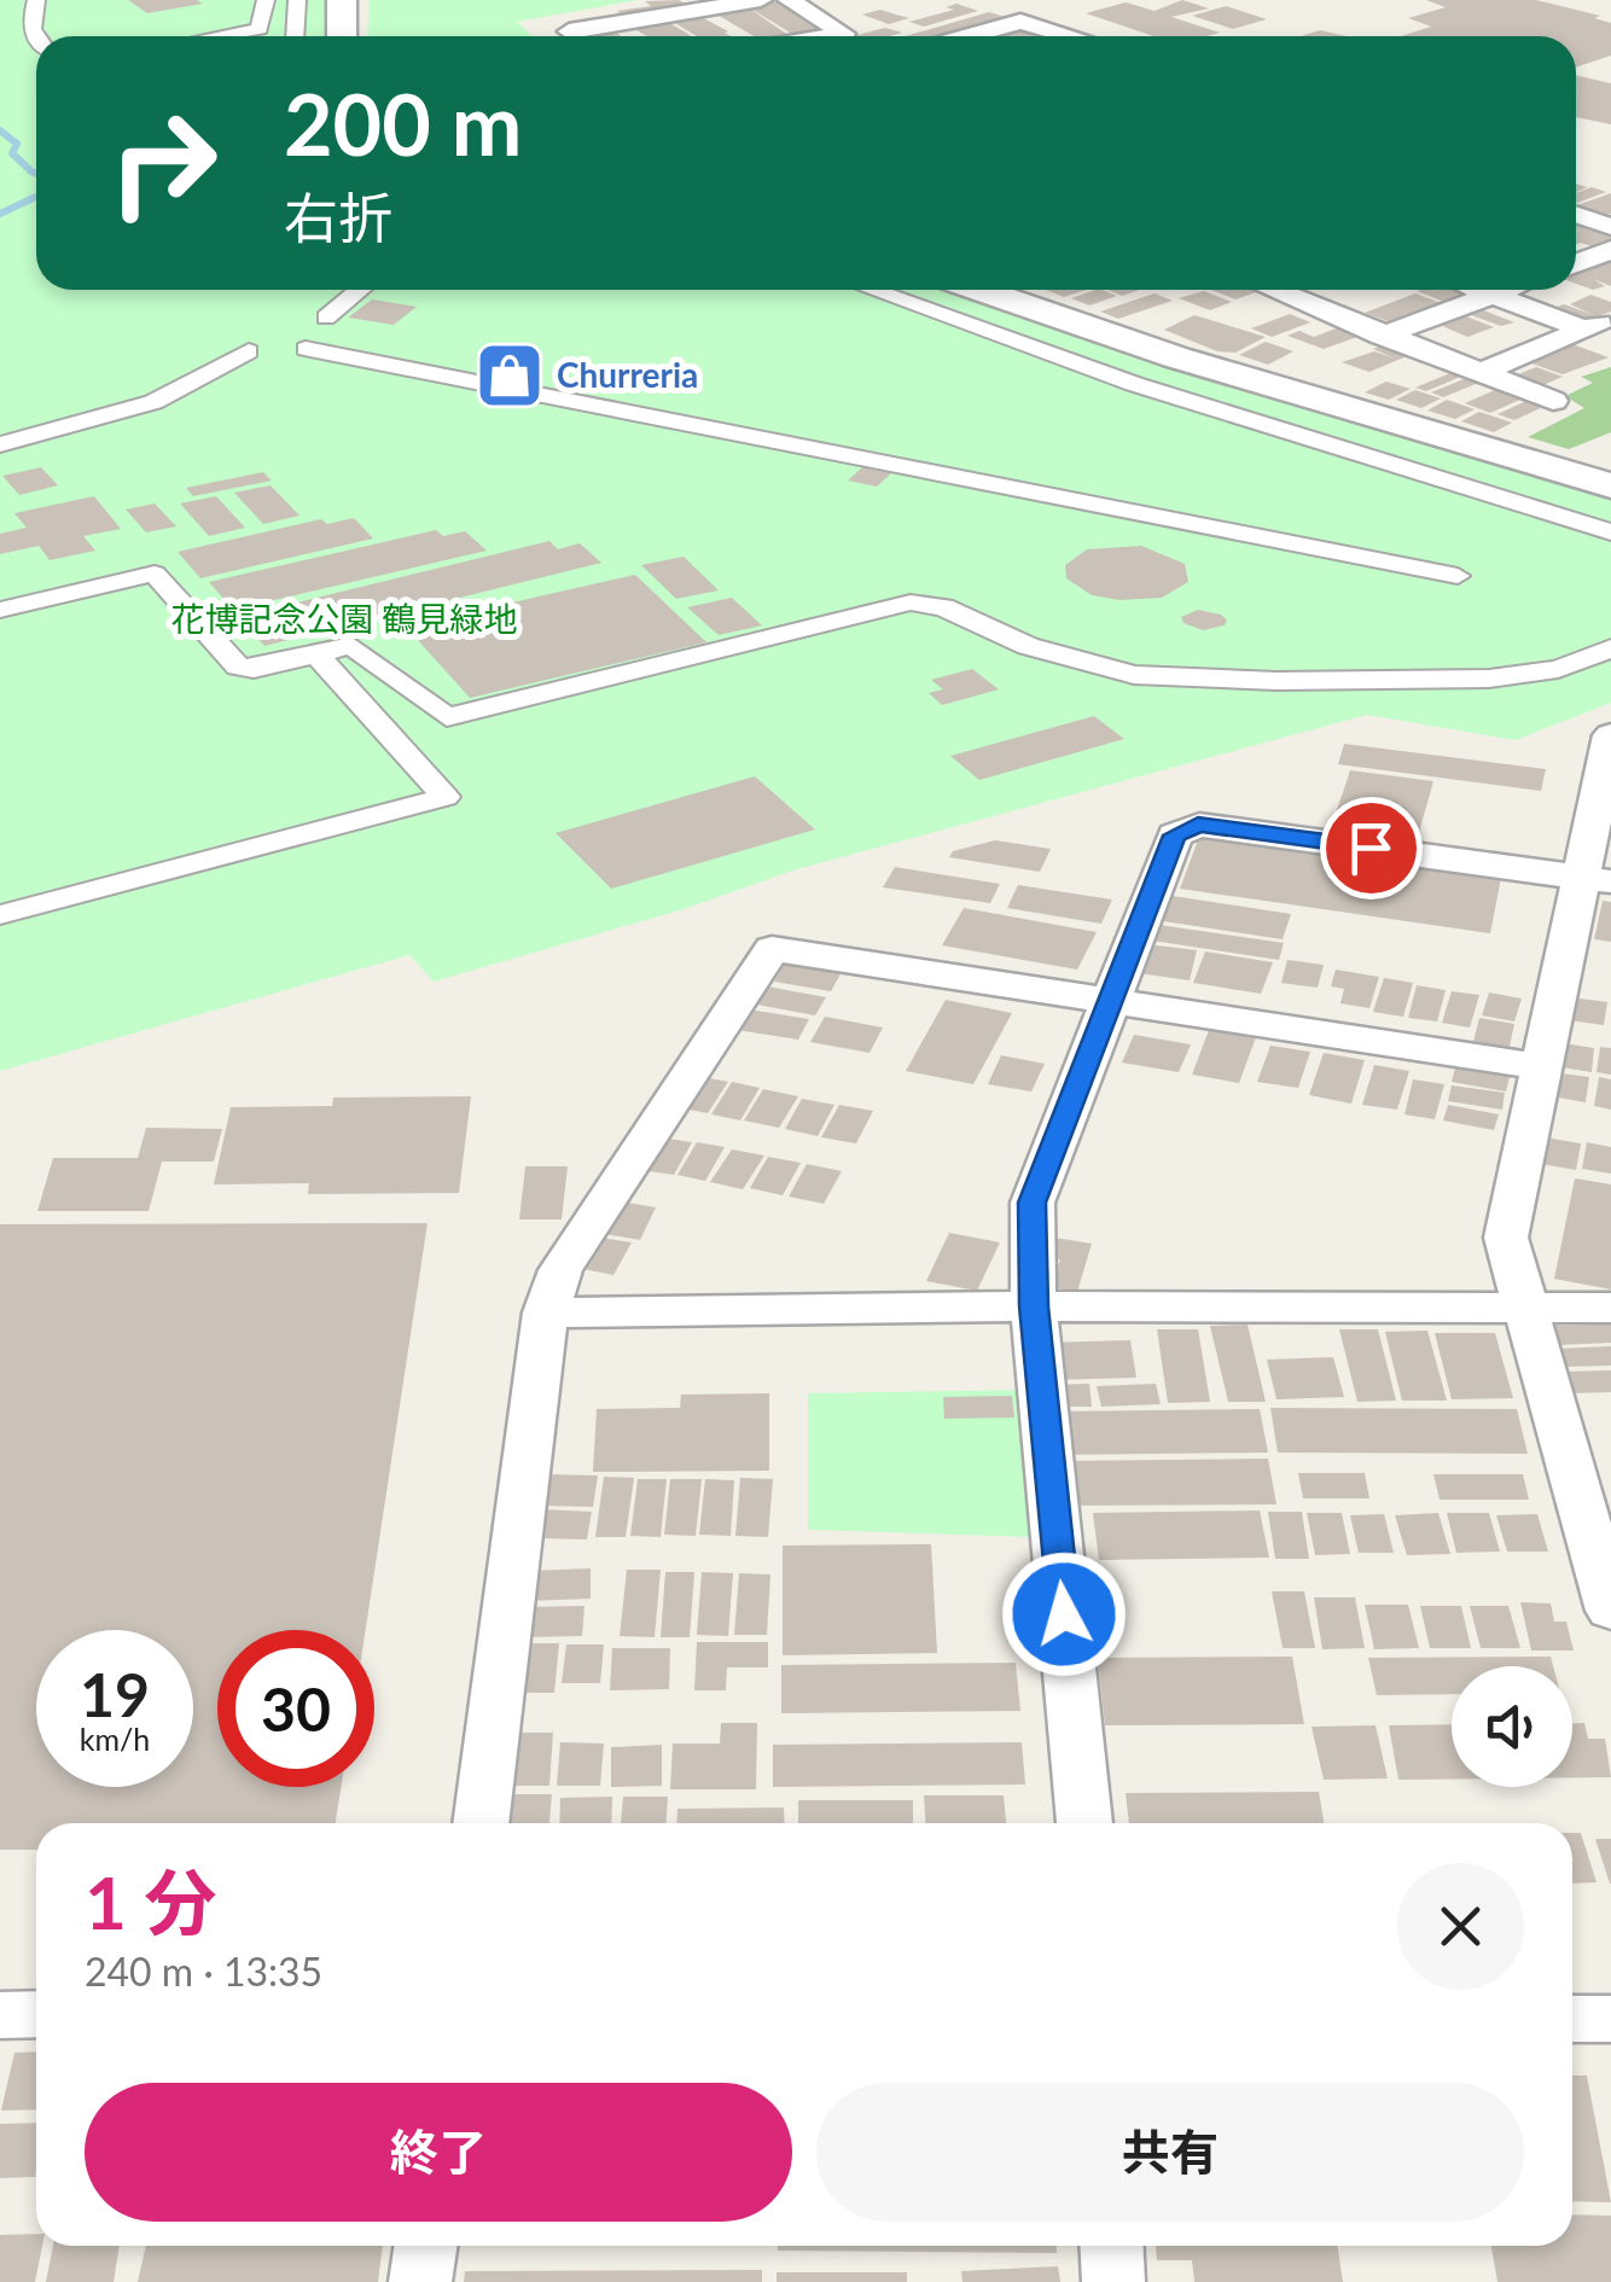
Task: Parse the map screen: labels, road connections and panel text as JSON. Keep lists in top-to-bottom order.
{
  "parks": ["花博記念公園 鶴見緑地"],
  "places": {
    "shop": ["Churreria"]
  },
  "page": {
    "turn": ["200 m", "右折"],
    "speed": "19 km/h",
    "limit": "30",
    "heading": ["1 分", "240 m · 13:35"],
    "buttons": ["終了", "共有"]
  }
}
